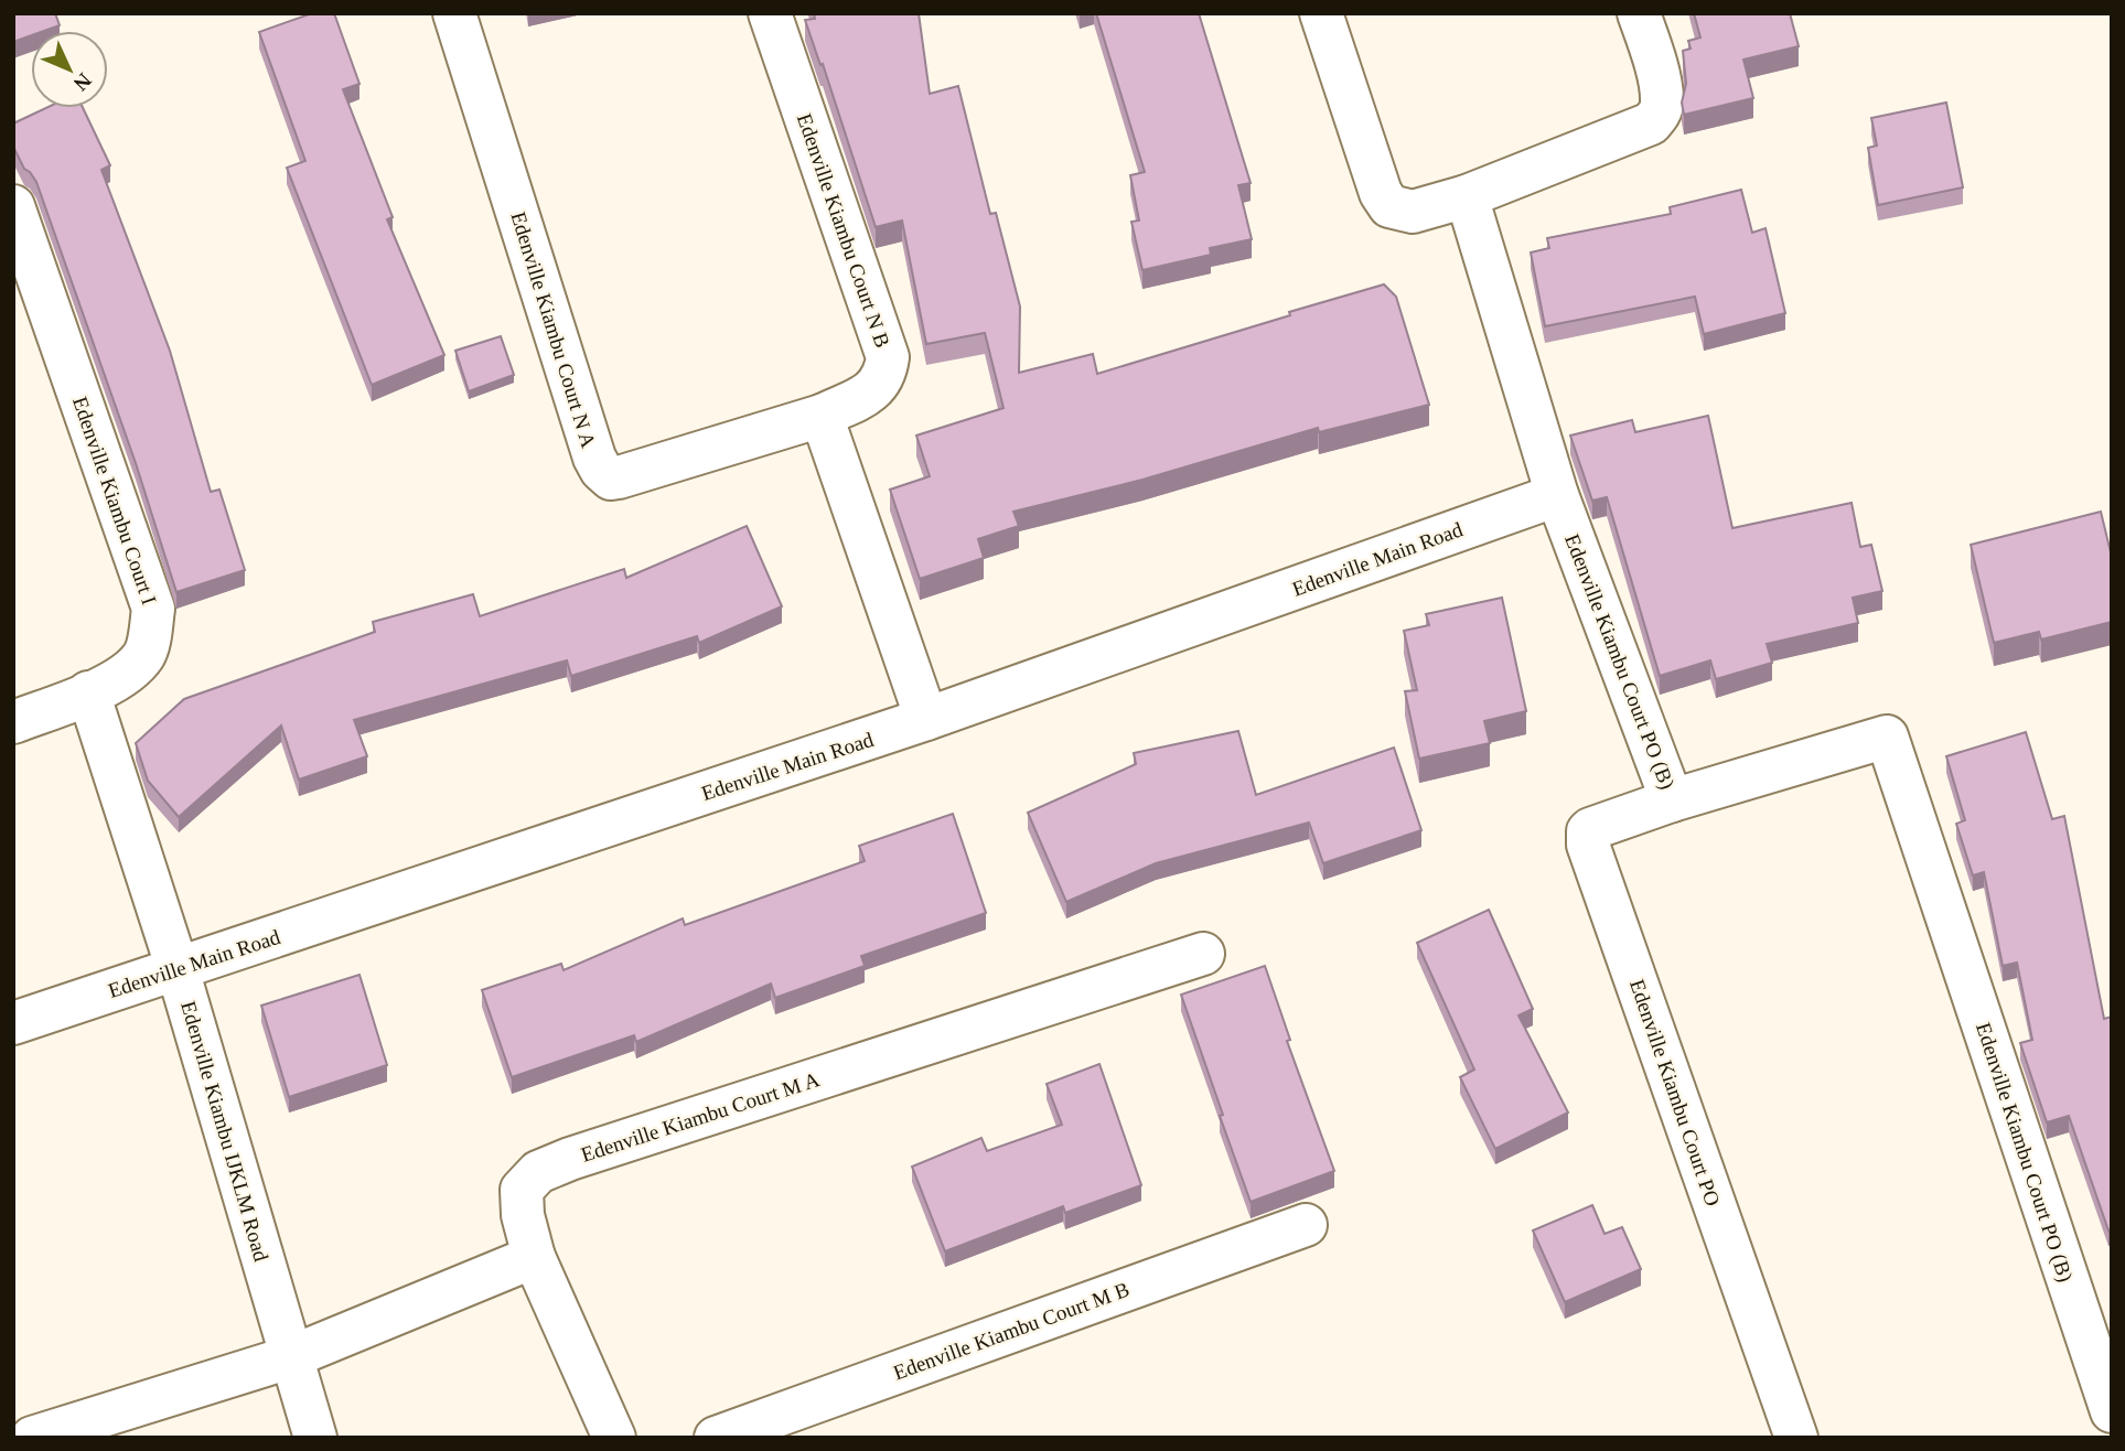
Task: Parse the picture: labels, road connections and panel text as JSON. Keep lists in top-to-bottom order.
{
  "streets": {
    "street": [
      "Edenville Kiambu Court N B",
      "Edenville Kiambu Court N A",
      "Edenville Kiambu Court I",
      "Edenville Main Road",
      "Edenville Kiambu Court PO (B)",
      "Edenville Kiambu Court PO",
      "Edenville Kiambu Court M A",
      "Edenville Kiambu IJKLM Road",
      "Edenville Kiambu Court M B"
    ]
  },
  "crossings": [
    ["Edenville Kiambu Court N B", "Edenville Kiambu Court N A"],
    ["Edenville Kiambu Court I", "Edenville Kiambu IJKLM Road"],
    ["Edenville Main Road", "Edenville Kiambu Court PO (B)"],
    ["Edenville Main Road", "Edenville Kiambu IJKLM Road"],
    ["Edenville Kiambu Court PO (B)", "Edenville Kiambu Court PO"]
  ],
  "north": "bottom right"
}
